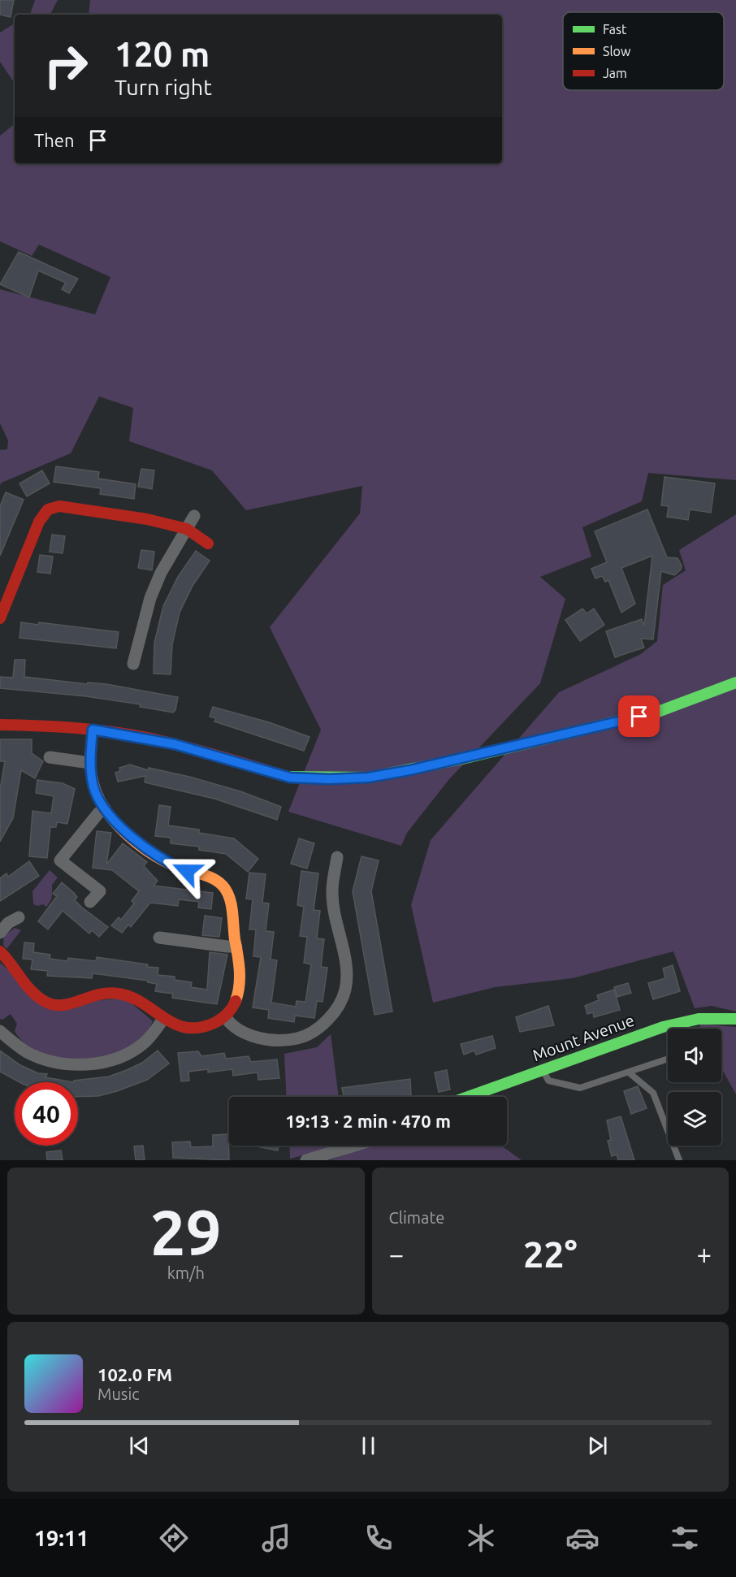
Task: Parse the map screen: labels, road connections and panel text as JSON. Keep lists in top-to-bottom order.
{
  "streets": {
    "street": ["Mount Avenue"]
  },
  "legend": ["Fast", "Slow", "Jam"],
  "page": {
    "turn": ["120 m", "Turn right"],
    "then": "Then",
    "limit": "40",
    "trip": "19:13 · 2 min · 470 m",
    "tile": [
      ["29", "km/h"],
      "Climate"
    ],
    "heat": ["−", "22°", "+"],
    "song": ["102.0 FM", "Music"],
    "tabs": "19:11"
  }
}
